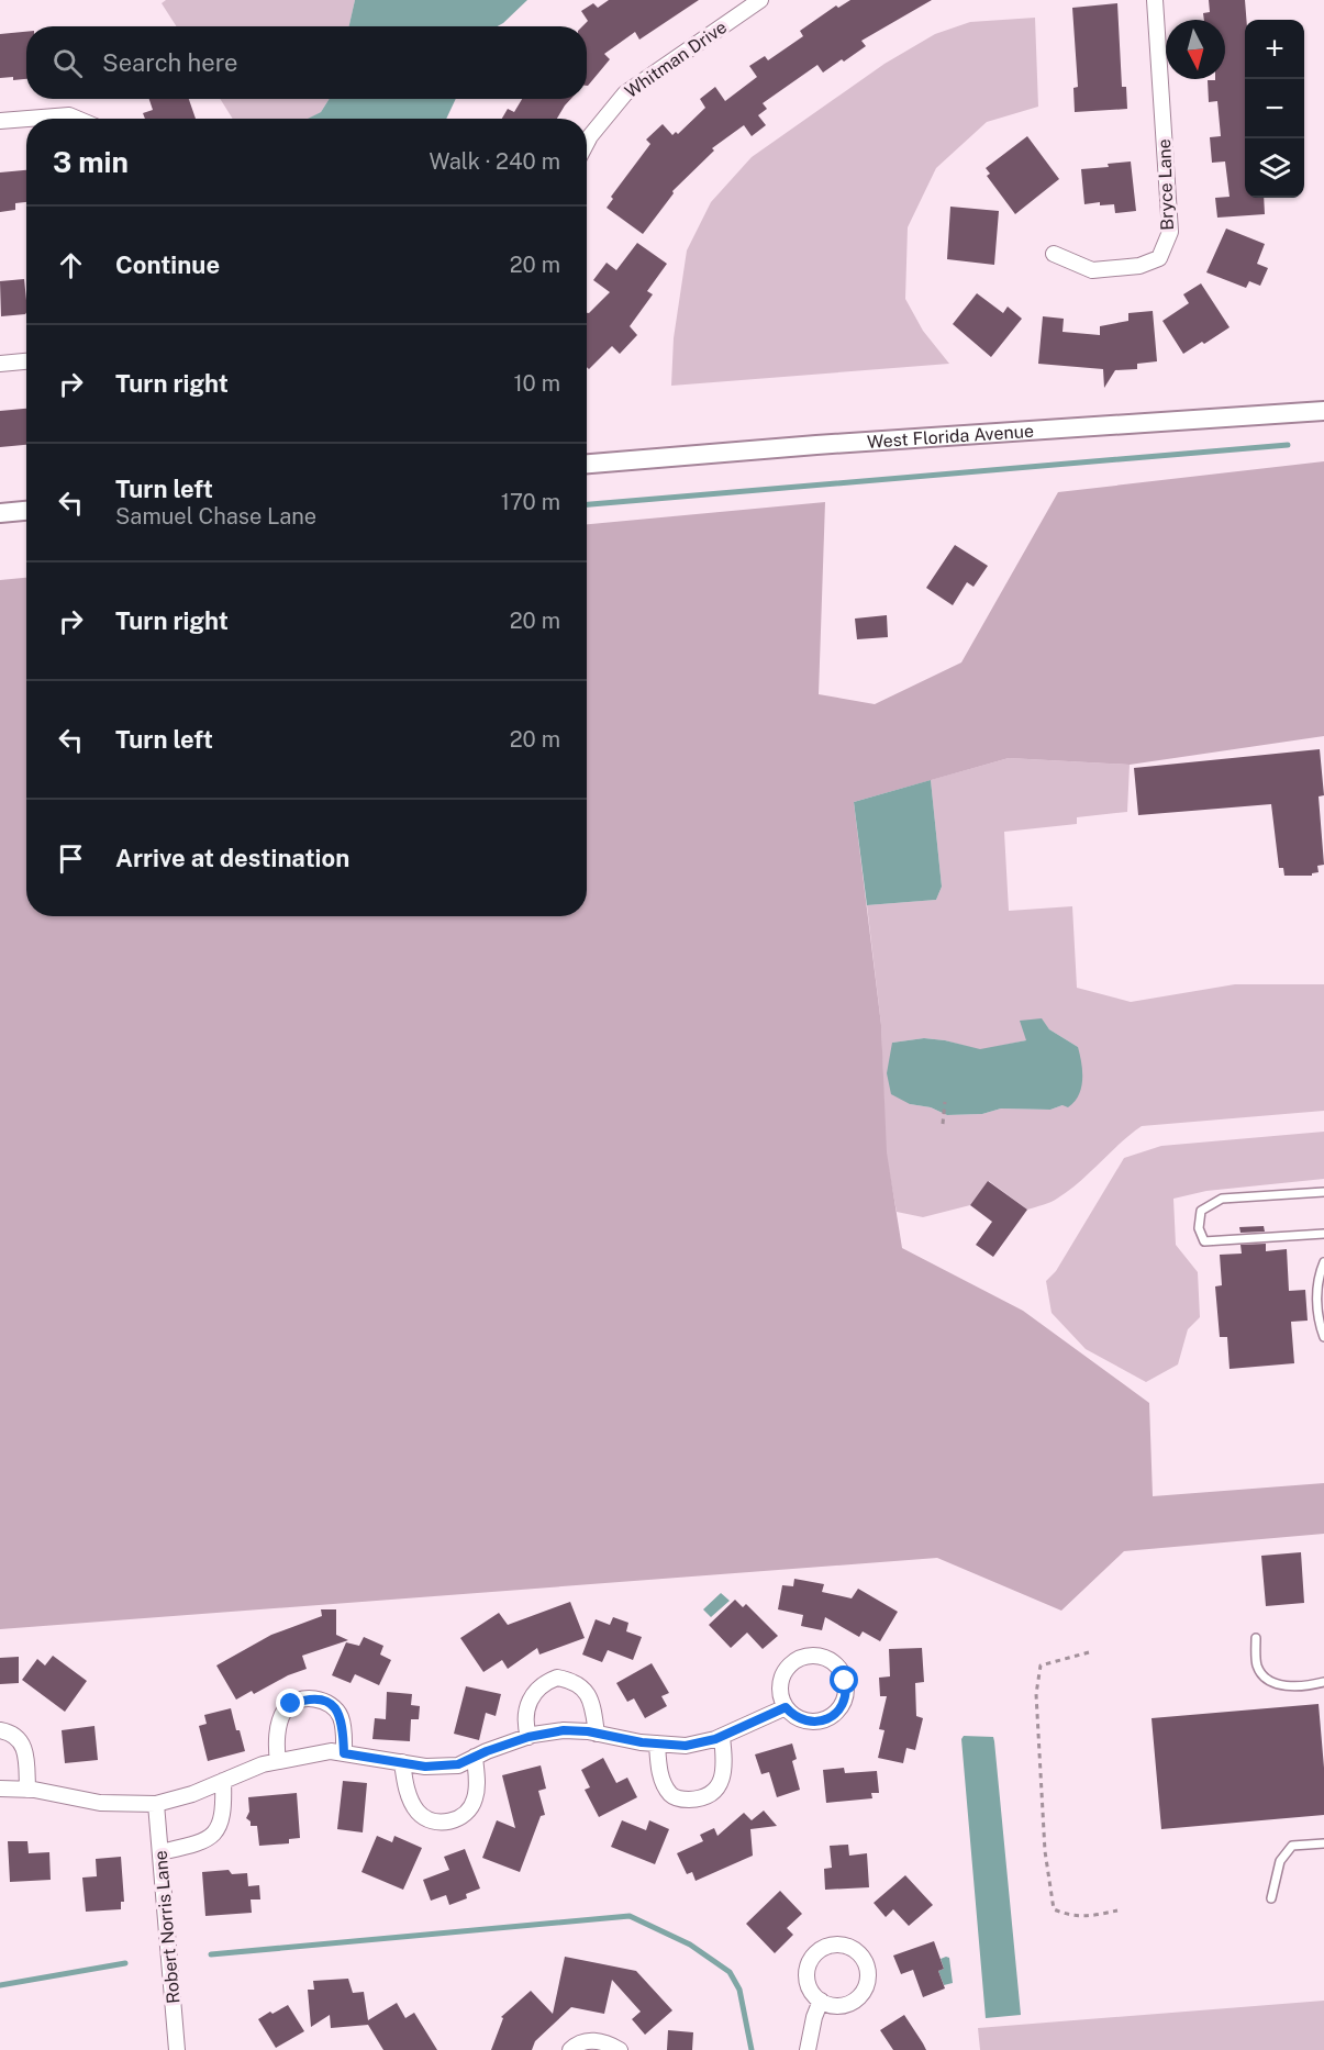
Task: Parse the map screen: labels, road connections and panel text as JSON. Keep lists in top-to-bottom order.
{
  "streets": {
    "street": [
      "Whitman Drive",
      "Bryce Lane",
      "West Florida Avenue",
      "Robert Norris Lane"
    ]
  },
  "north": "bottom",
  "page": {
    "map_buttons": ["+", "−"],
    "search": "Search here",
    "heading": ["3 min", "Walk · 240 m"],
    "list": [
      ["Continue", "20 m"],
      ["Turn right", "10 m"],
      ["Turn left", "Samuel Chase Lane", "170 m"],
      ["Turn right", "20 m"],
      ["Turn left", "20 m"],
      "Arrive at destination"
    ]
  }
}
